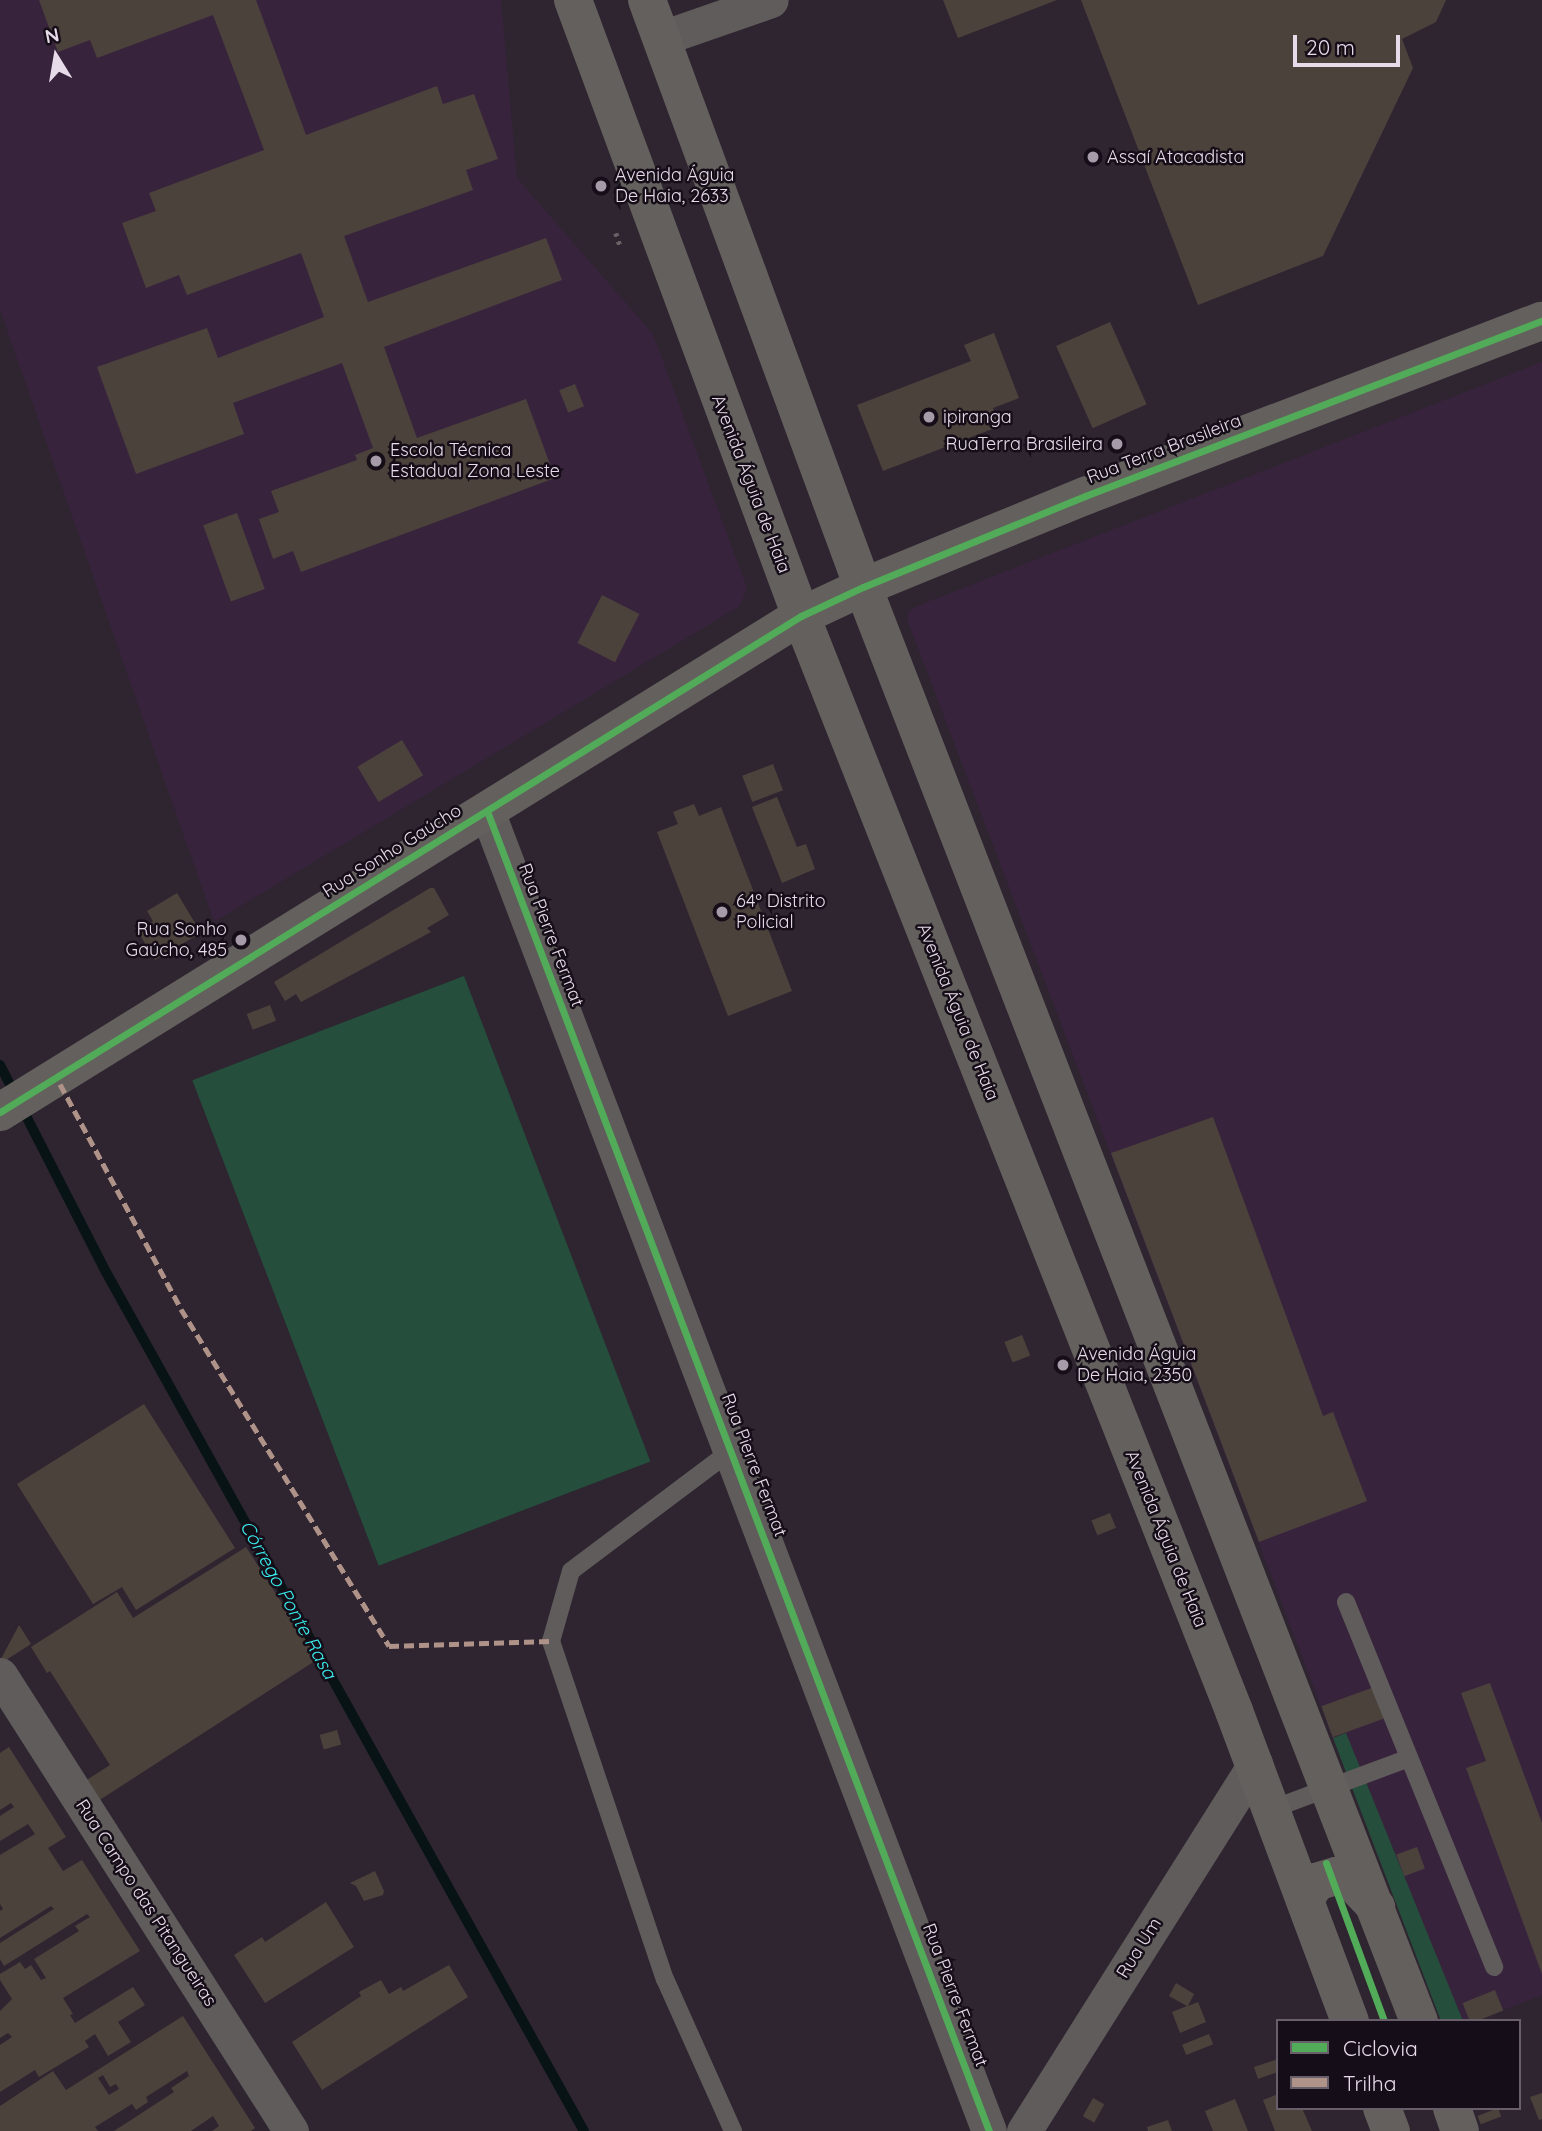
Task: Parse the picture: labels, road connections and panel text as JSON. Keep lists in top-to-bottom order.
{
  "streets": {
    "main road": ["Rua Terra Brasileira", "Avenida Águia de Haia", "Rua Sonho Gaúcho"],
    "street": ["Rua Pierre Fermat", "Rua Campo das Pitangueiras", "Rua Um"]
  },
  "crossings": [
    ["Rua Terra Brasileira", "Avenida Águia de Haia"],
    ["Rua Terra Brasileira", "Rua Sonho Gaúcho"],
    ["Avenida Águia de Haia", "Rua Sonho Gaúcho"],
    ["Avenida Águia de Haia", "Rua Um"],
    ["Rua Sonho Gaúcho", "Rua Pierre Fermat"]
  ],
  "water": ["Córrego Ponte Rasa"],
  "places": [
    "Assaí Atacadista",
    "Avenida Águia De Haia, 2633",
    "ipiranga",
    "RuaTerra Brasileira",
    "Escola Técnica Estadual Zona Leste",
    "64º Distrito Policial",
    "Rua Sonho Gaúcho, 485",
    "Avenida Águia De Haia, 2350"
  ],
  "legend": ["Ciclovia", "Trilha"],
  "scale_bar": "20 m",
  "north": "top"
}
